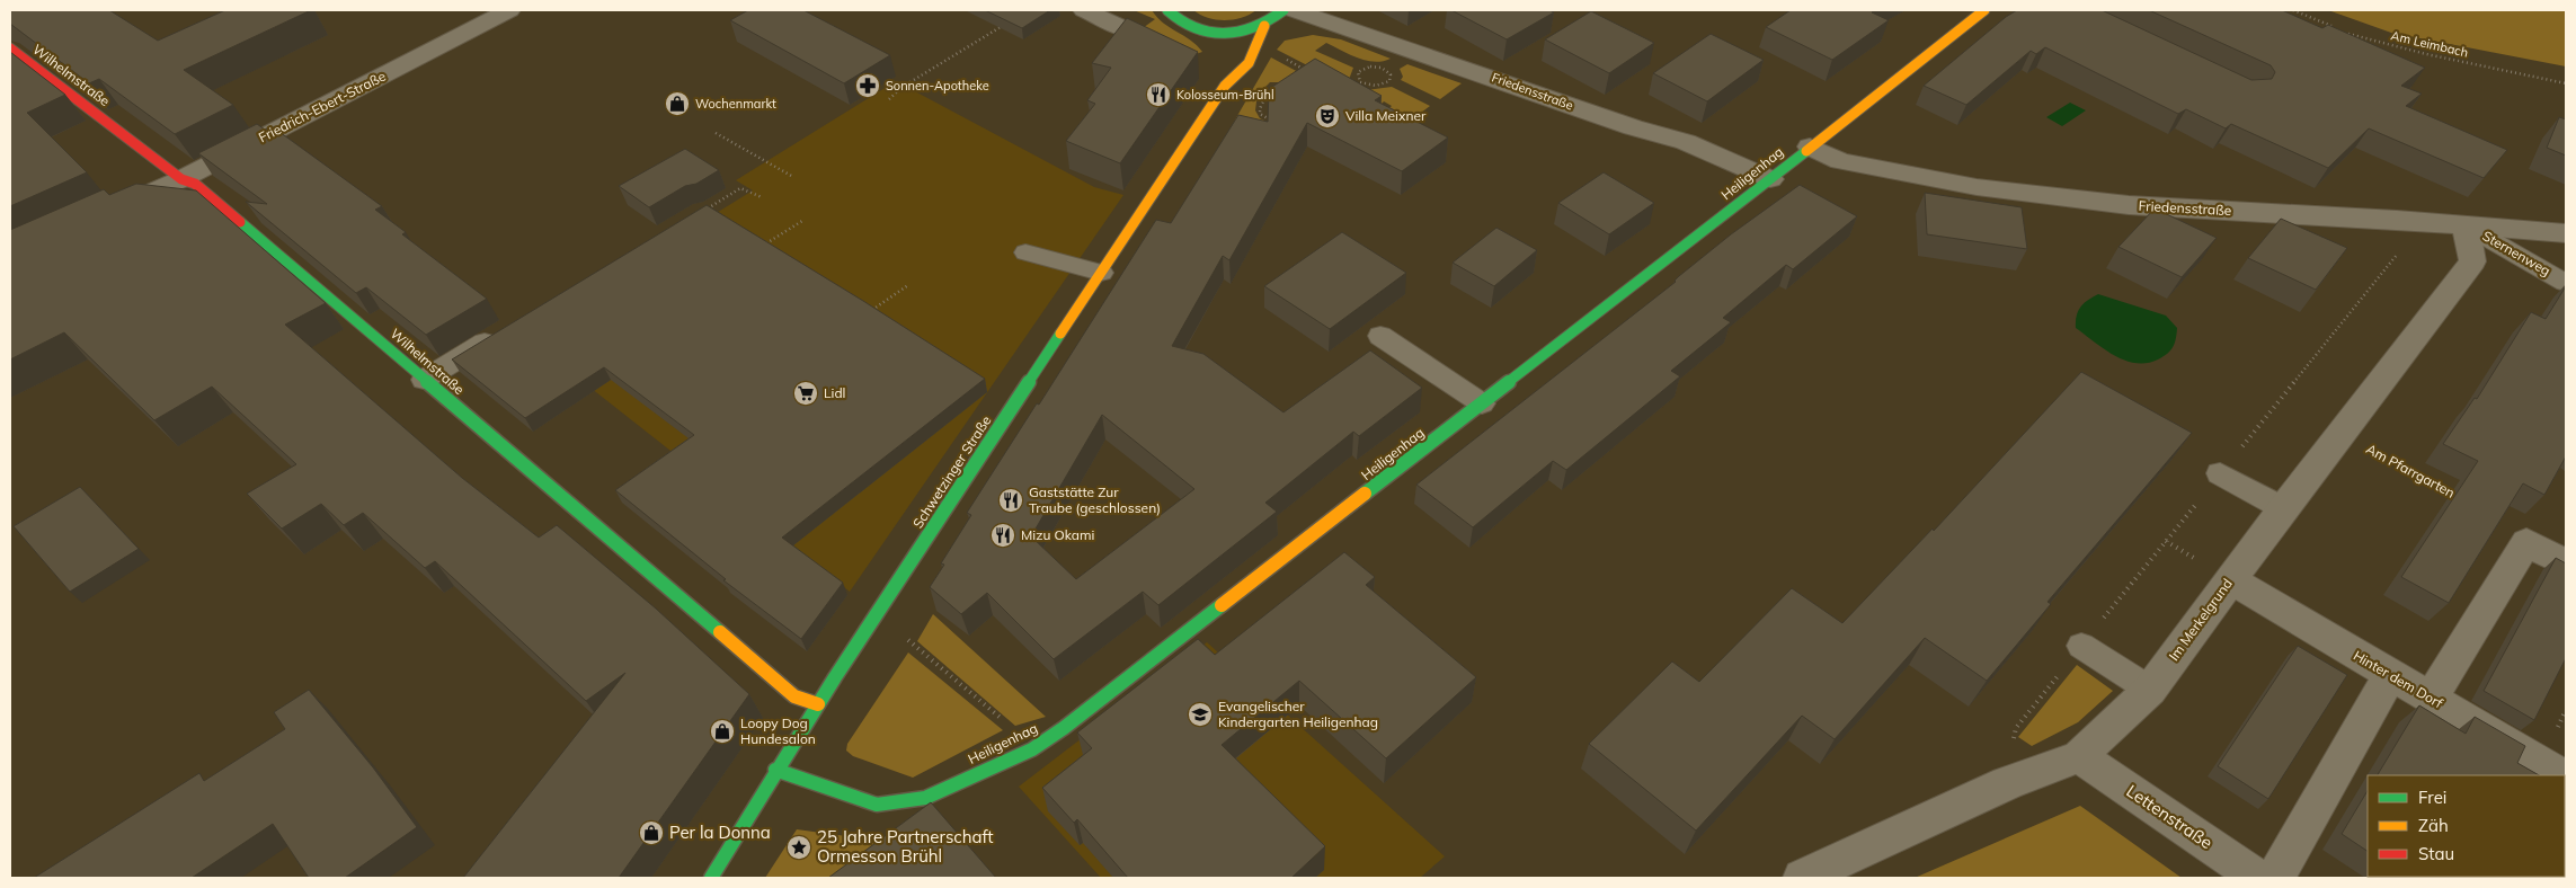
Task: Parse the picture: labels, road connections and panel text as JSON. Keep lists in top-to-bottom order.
{
  "streets": {
    "street": [
      "Wilhelmstraße",
      "Friedensstraße",
      "Friedrich-Ebert-Straße",
      "Heiligenhag",
      "Schwetzinger Straße",
      "Im Merkelgrund",
      "Hinter dem Dorf",
      "Lettenstraße"
    ],
    "lane": ["Sternenweg"],
    "path": ["Am Leimbach", "Am Pfarrgarten"]
  },
  "crossings": [
    ["Wilhelmstraße", "Friedrich-Ebert-Straße"],
    ["Wilhelmstraße", "Schwetzinger Straße"],
    ["Friedensstraße", "Heiligenhag"],
    ["Friedensstraße", "Sternenweg"],
    ["Friedensstraße", "Im Merkelgrund"],
    ["Heiligenhag", "Schwetzinger Straße"],
    ["Sternenweg", "Im Merkelgrund"],
    ["Am Pfarrgarten", "Im Merkelgrund"],
    ["Im Merkelgrund", "Hinter dem Dorf"],
    ["Im Merkelgrund", "Lettenstraße"]
  ],
  "places": {
    "pharmacy": ["Sonnen-Apotheke"],
    "restaurant": ["Kolosseum-Brühl", "Gaststätte Zur Traube (geschlossen)", "Mizu Okami"],
    "shop": ["Wochenmarkt", "Loopy Dog Hundesalon", "Per la Donna"],
    "theatre": ["Villa Meixner"],
    "supermarket": ["Lidl"],
    "school or university": ["Evangelischer Kindergarten Heiligenhag"],
    "place": ["25 Jahre Partnerschaft Ormesson Brühl"]
  },
  "legend": ["Frei", "Zäh", "Stau"]
}
